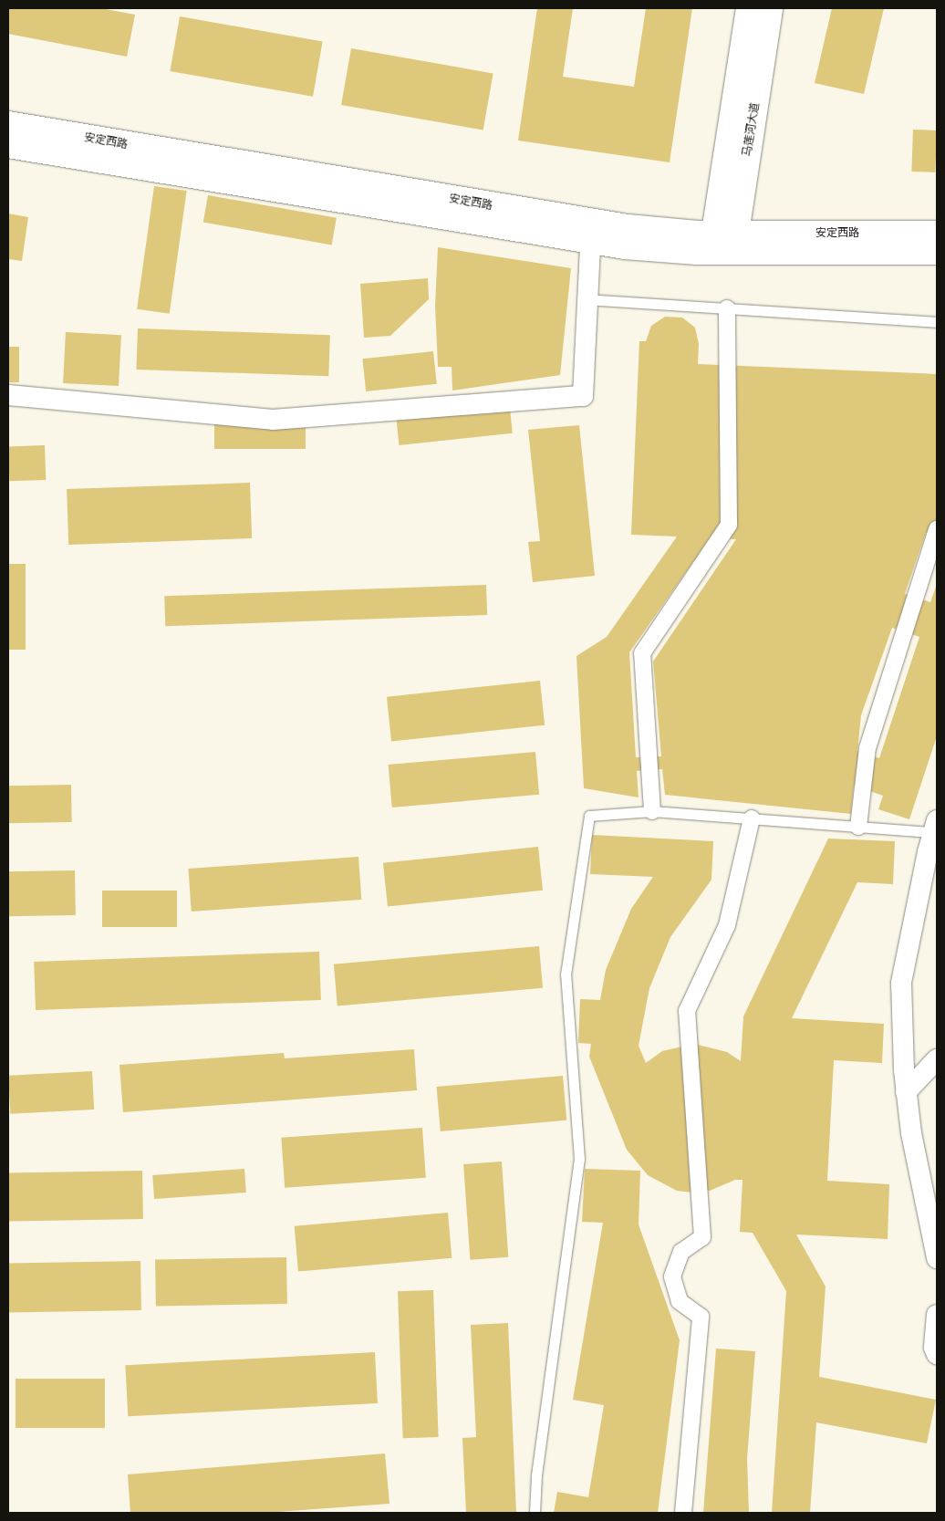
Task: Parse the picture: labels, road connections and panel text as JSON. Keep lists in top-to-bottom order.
{
  "streets": {
    "street": ["马莲河大道", "安定西路"]
  },
  "crossings": [
    ["马莲河大道", "安定西路"]
  ]
}
